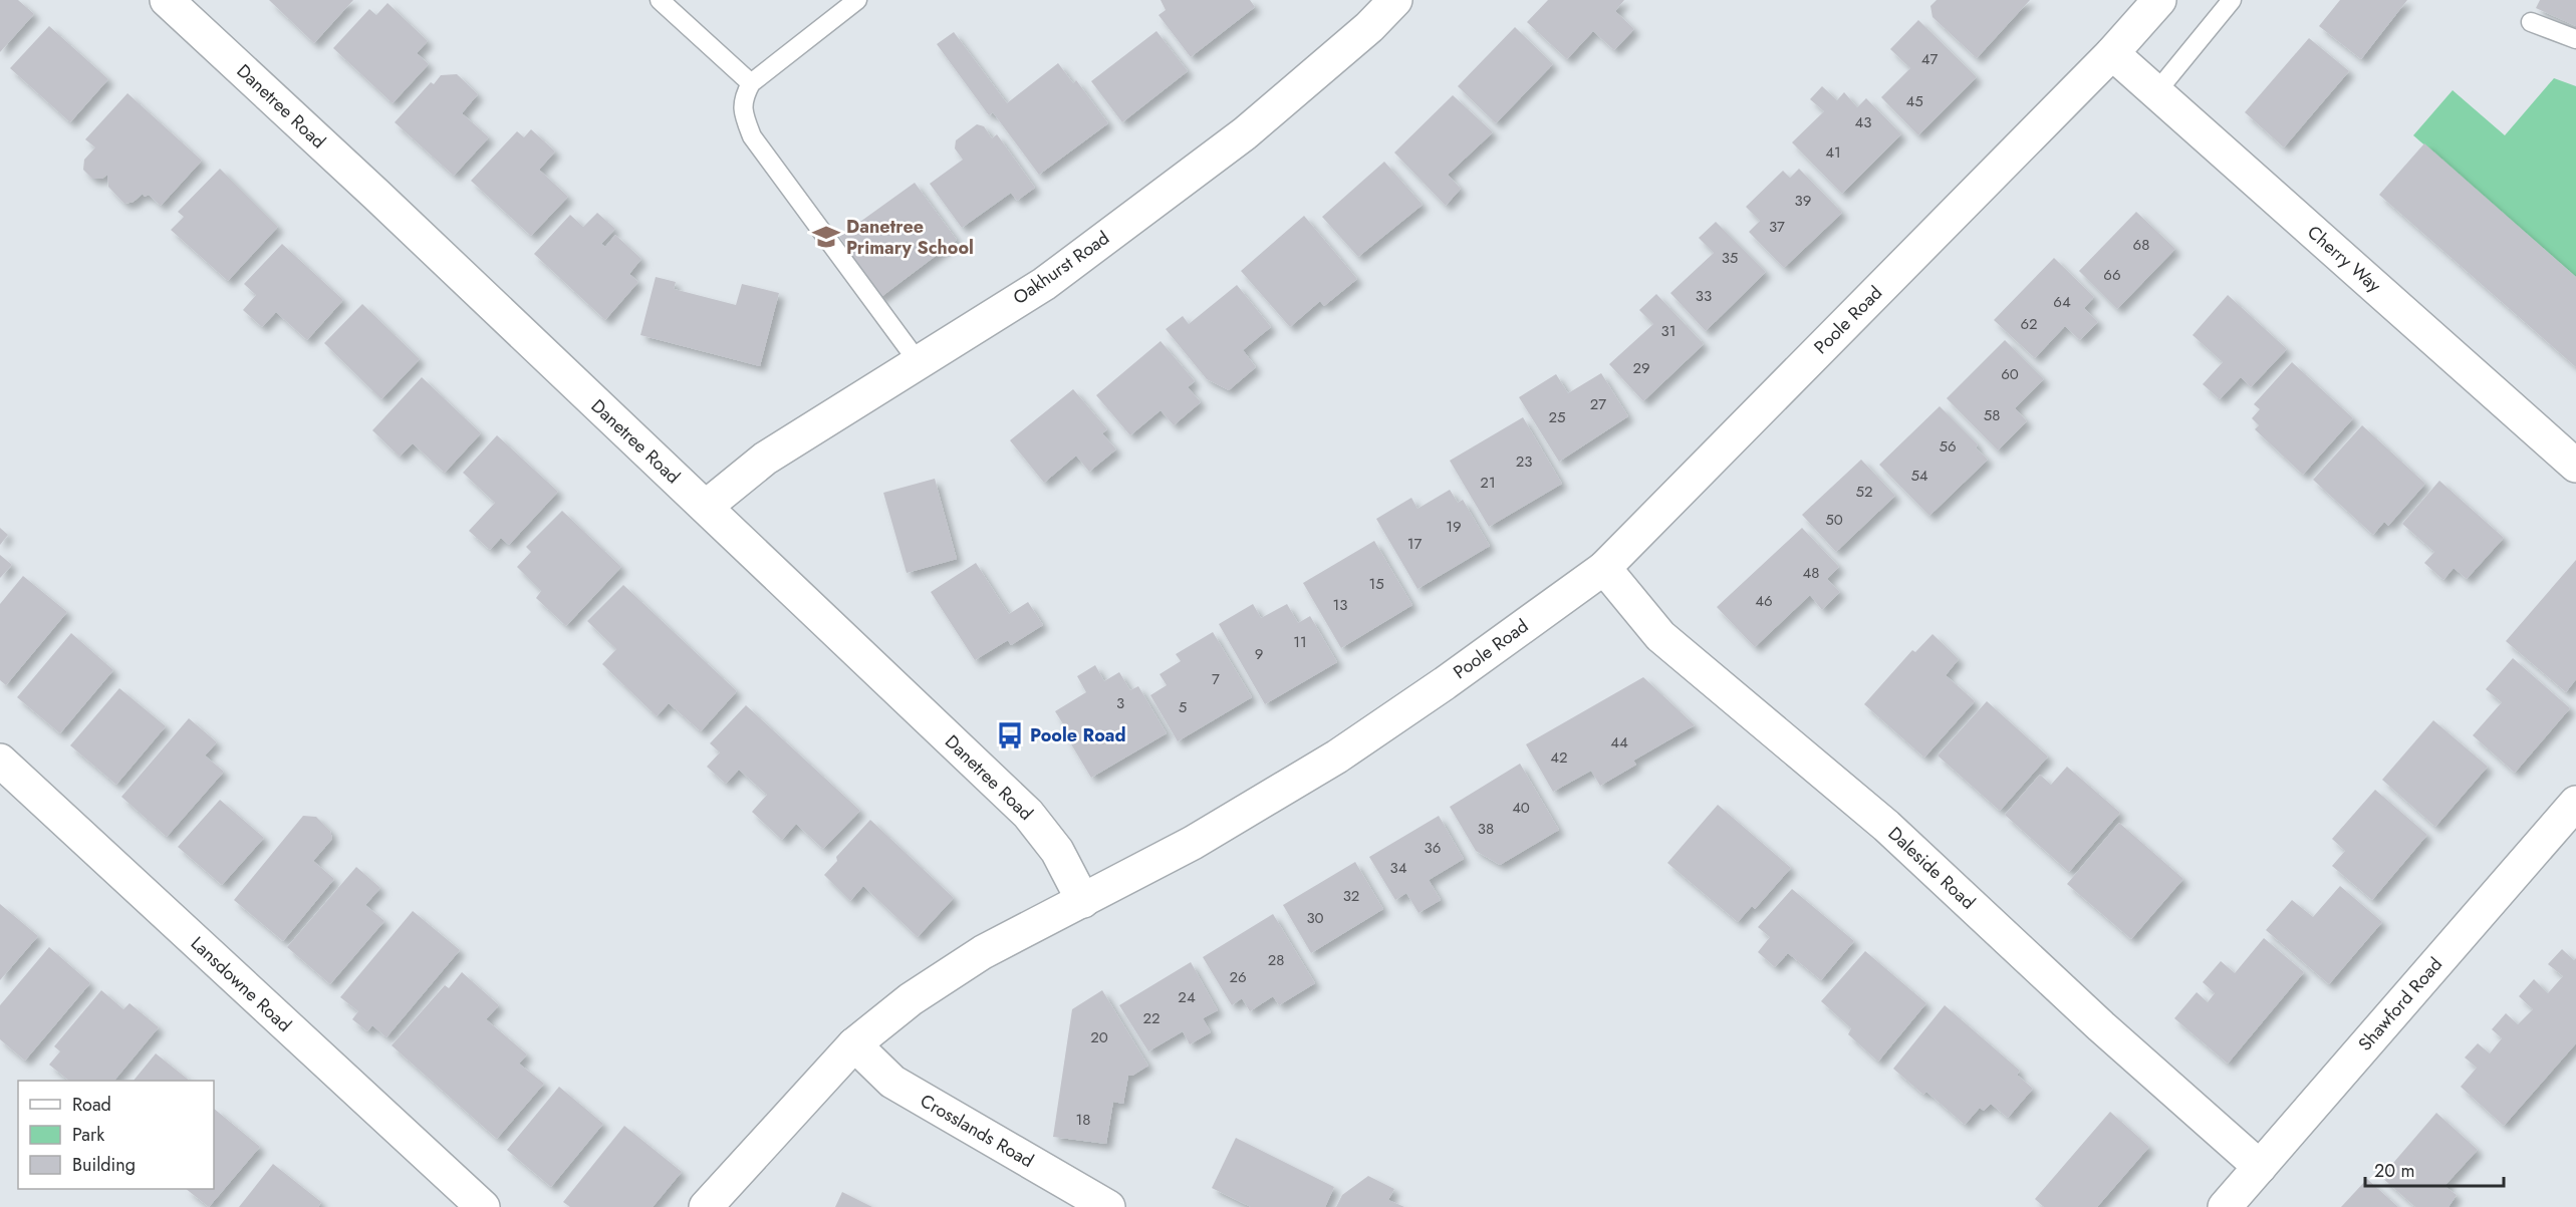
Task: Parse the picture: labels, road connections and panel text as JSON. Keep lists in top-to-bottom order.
{
  "streets": {
    "street": [
      "Danetree Road",
      "Cherry Way",
      "Oakhurst Road",
      "Poole Road",
      "Daleside Road",
      "Lansdowne Road",
      "Shawford Road",
      "Crosslands Road"
    ]
  },
  "crossings": [
    ["Danetree Road", "Oakhurst Road"],
    ["Danetree Road", "Poole Road"],
    ["Cherry Way", "Poole Road"],
    ["Poole Road", "Daleside Road"],
    ["Poole Road", "Crosslands Road"],
    ["Daleside Road", "Shawford Road"]
  ],
  "places": {
    "school or university": ["Danetree Primary School"],
    "bus stop": ["Poole Road"]
  },
  "house_numbers": [
    "47",
    "45",
    "43",
    "41",
    "39",
    "37",
    "68",
    "35",
    "66",
    "33",
    "64",
    "62",
    "31",
    "29",
    "60",
    "27",
    "58",
    "25",
    "56",
    "23",
    "54",
    "21",
    "52",
    "50",
    "19",
    "17",
    "48",
    "15",
    "46",
    "13",
    "11",
    "9",
    "7",
    "3",
    "5",
    "44",
    "42",
    "40",
    "38",
    "36",
    "34",
    "32",
    "30",
    "28",
    "26",
    "24",
    "22",
    "20",
    "18"
  ],
  "legend": ["Road", "Park", "Building"],
  "scale_bar": "20 m"
}
